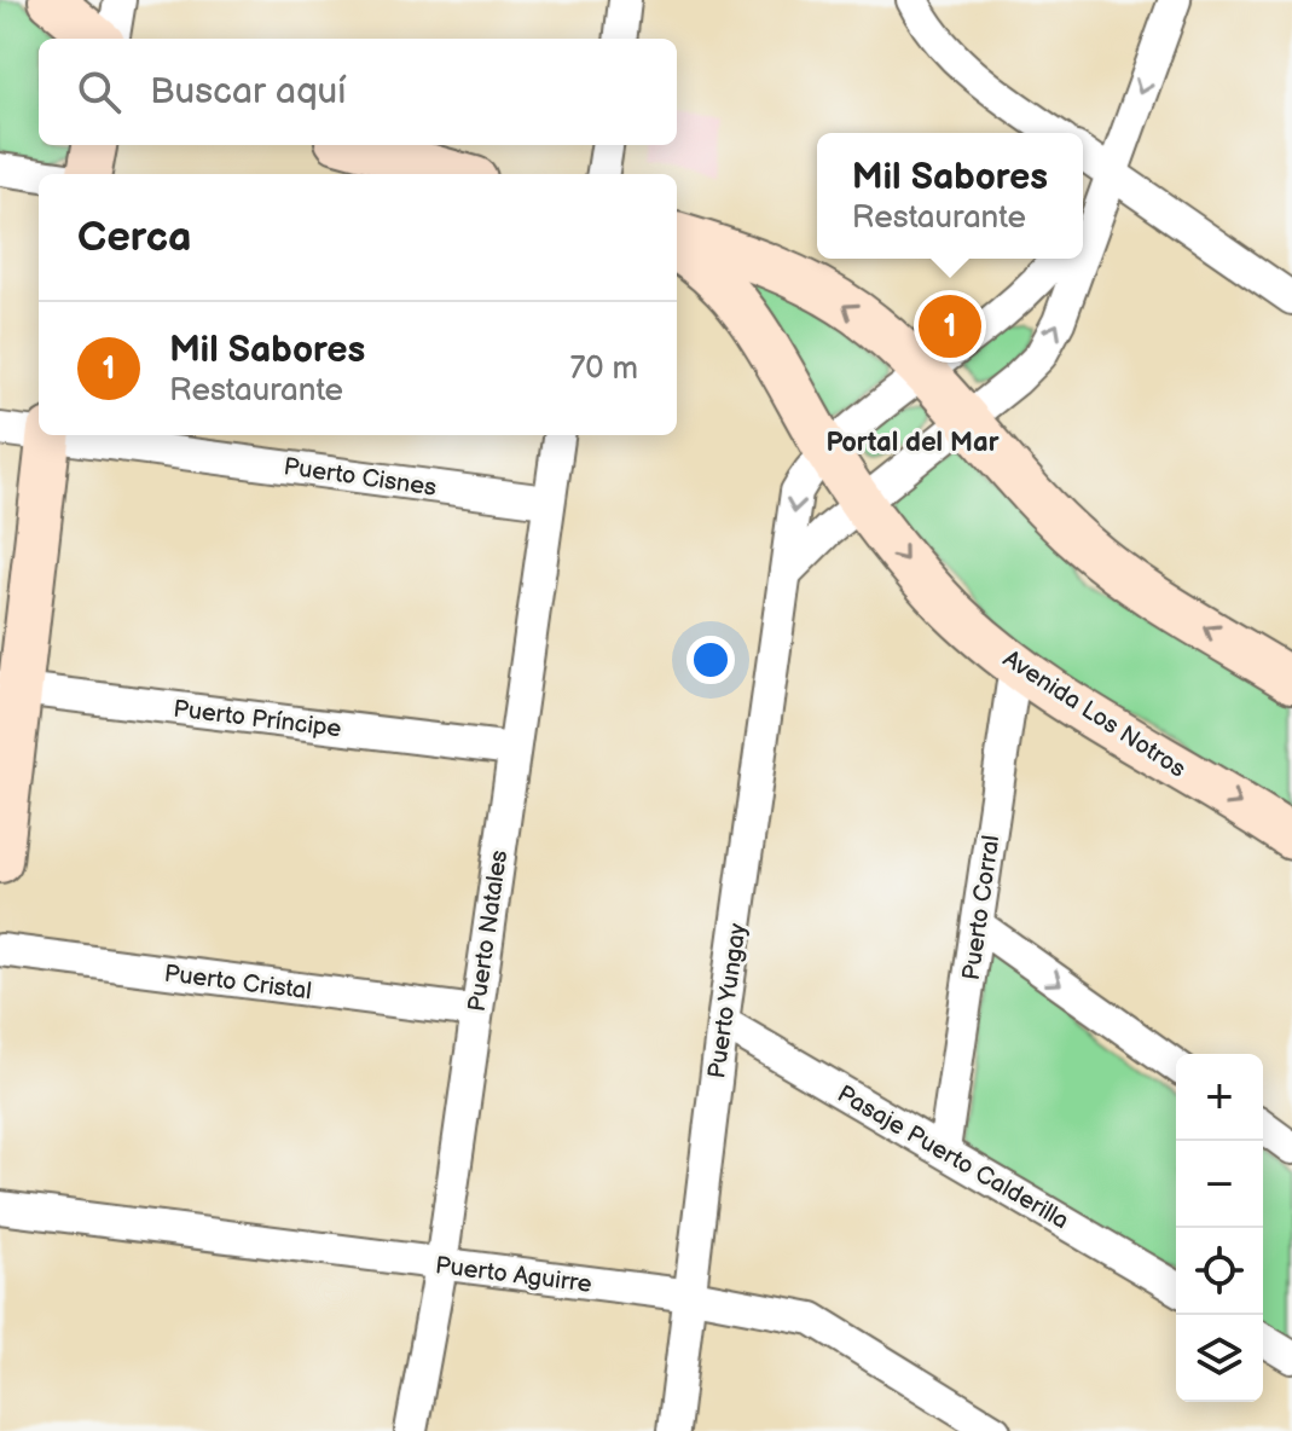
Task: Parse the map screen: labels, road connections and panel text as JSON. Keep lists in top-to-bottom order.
{
  "streets": {
    "main road": ["Avenida Los Notros"],
    "street": [
      "Puerto Cisnes",
      "Puerto Príncipe",
      "Puerto Corral",
      "Puerto Natales",
      "Puerto Cristal",
      "Puerto Yungay",
      "Pasaje Puerto Calderilla",
      "Puerto Aguirre"
    ]
  },
  "crossings": [
    ["Puerto Cisnes", "Puerto Natales"],
    ["Avenida Los Notros", "Puerto Corral"],
    ["Avenida Los Notros", "Puerto Yungay"],
    ["Puerto Príncipe", "Puerto Natales"],
    ["Puerto Corral", "Pasaje Puerto Calderilla"],
    ["Puerto Natales", "Puerto Cristal"],
    ["Puerto Natales", "Puerto Aguirre"],
    ["Puerto Yungay", "Pasaje Puerto Calderilla"],
    ["Puerto Yungay", "Puerto Aguirre"]
  ],
  "districts": ["Portal del Mar"],
  "page": {
    "search": "Buscar aquí",
    "popup": ["Mil Sabores", "Restaurante"],
    "heading": "Cerca",
    "pins": "1",
    "list": [
      {
        "mark": "1",
        "name": "Mil Sabores",
        "note": "Restaurante",
        "value": "70 m"
      }
    ],
    "map_buttons": ["+", "−"]
  }
}
